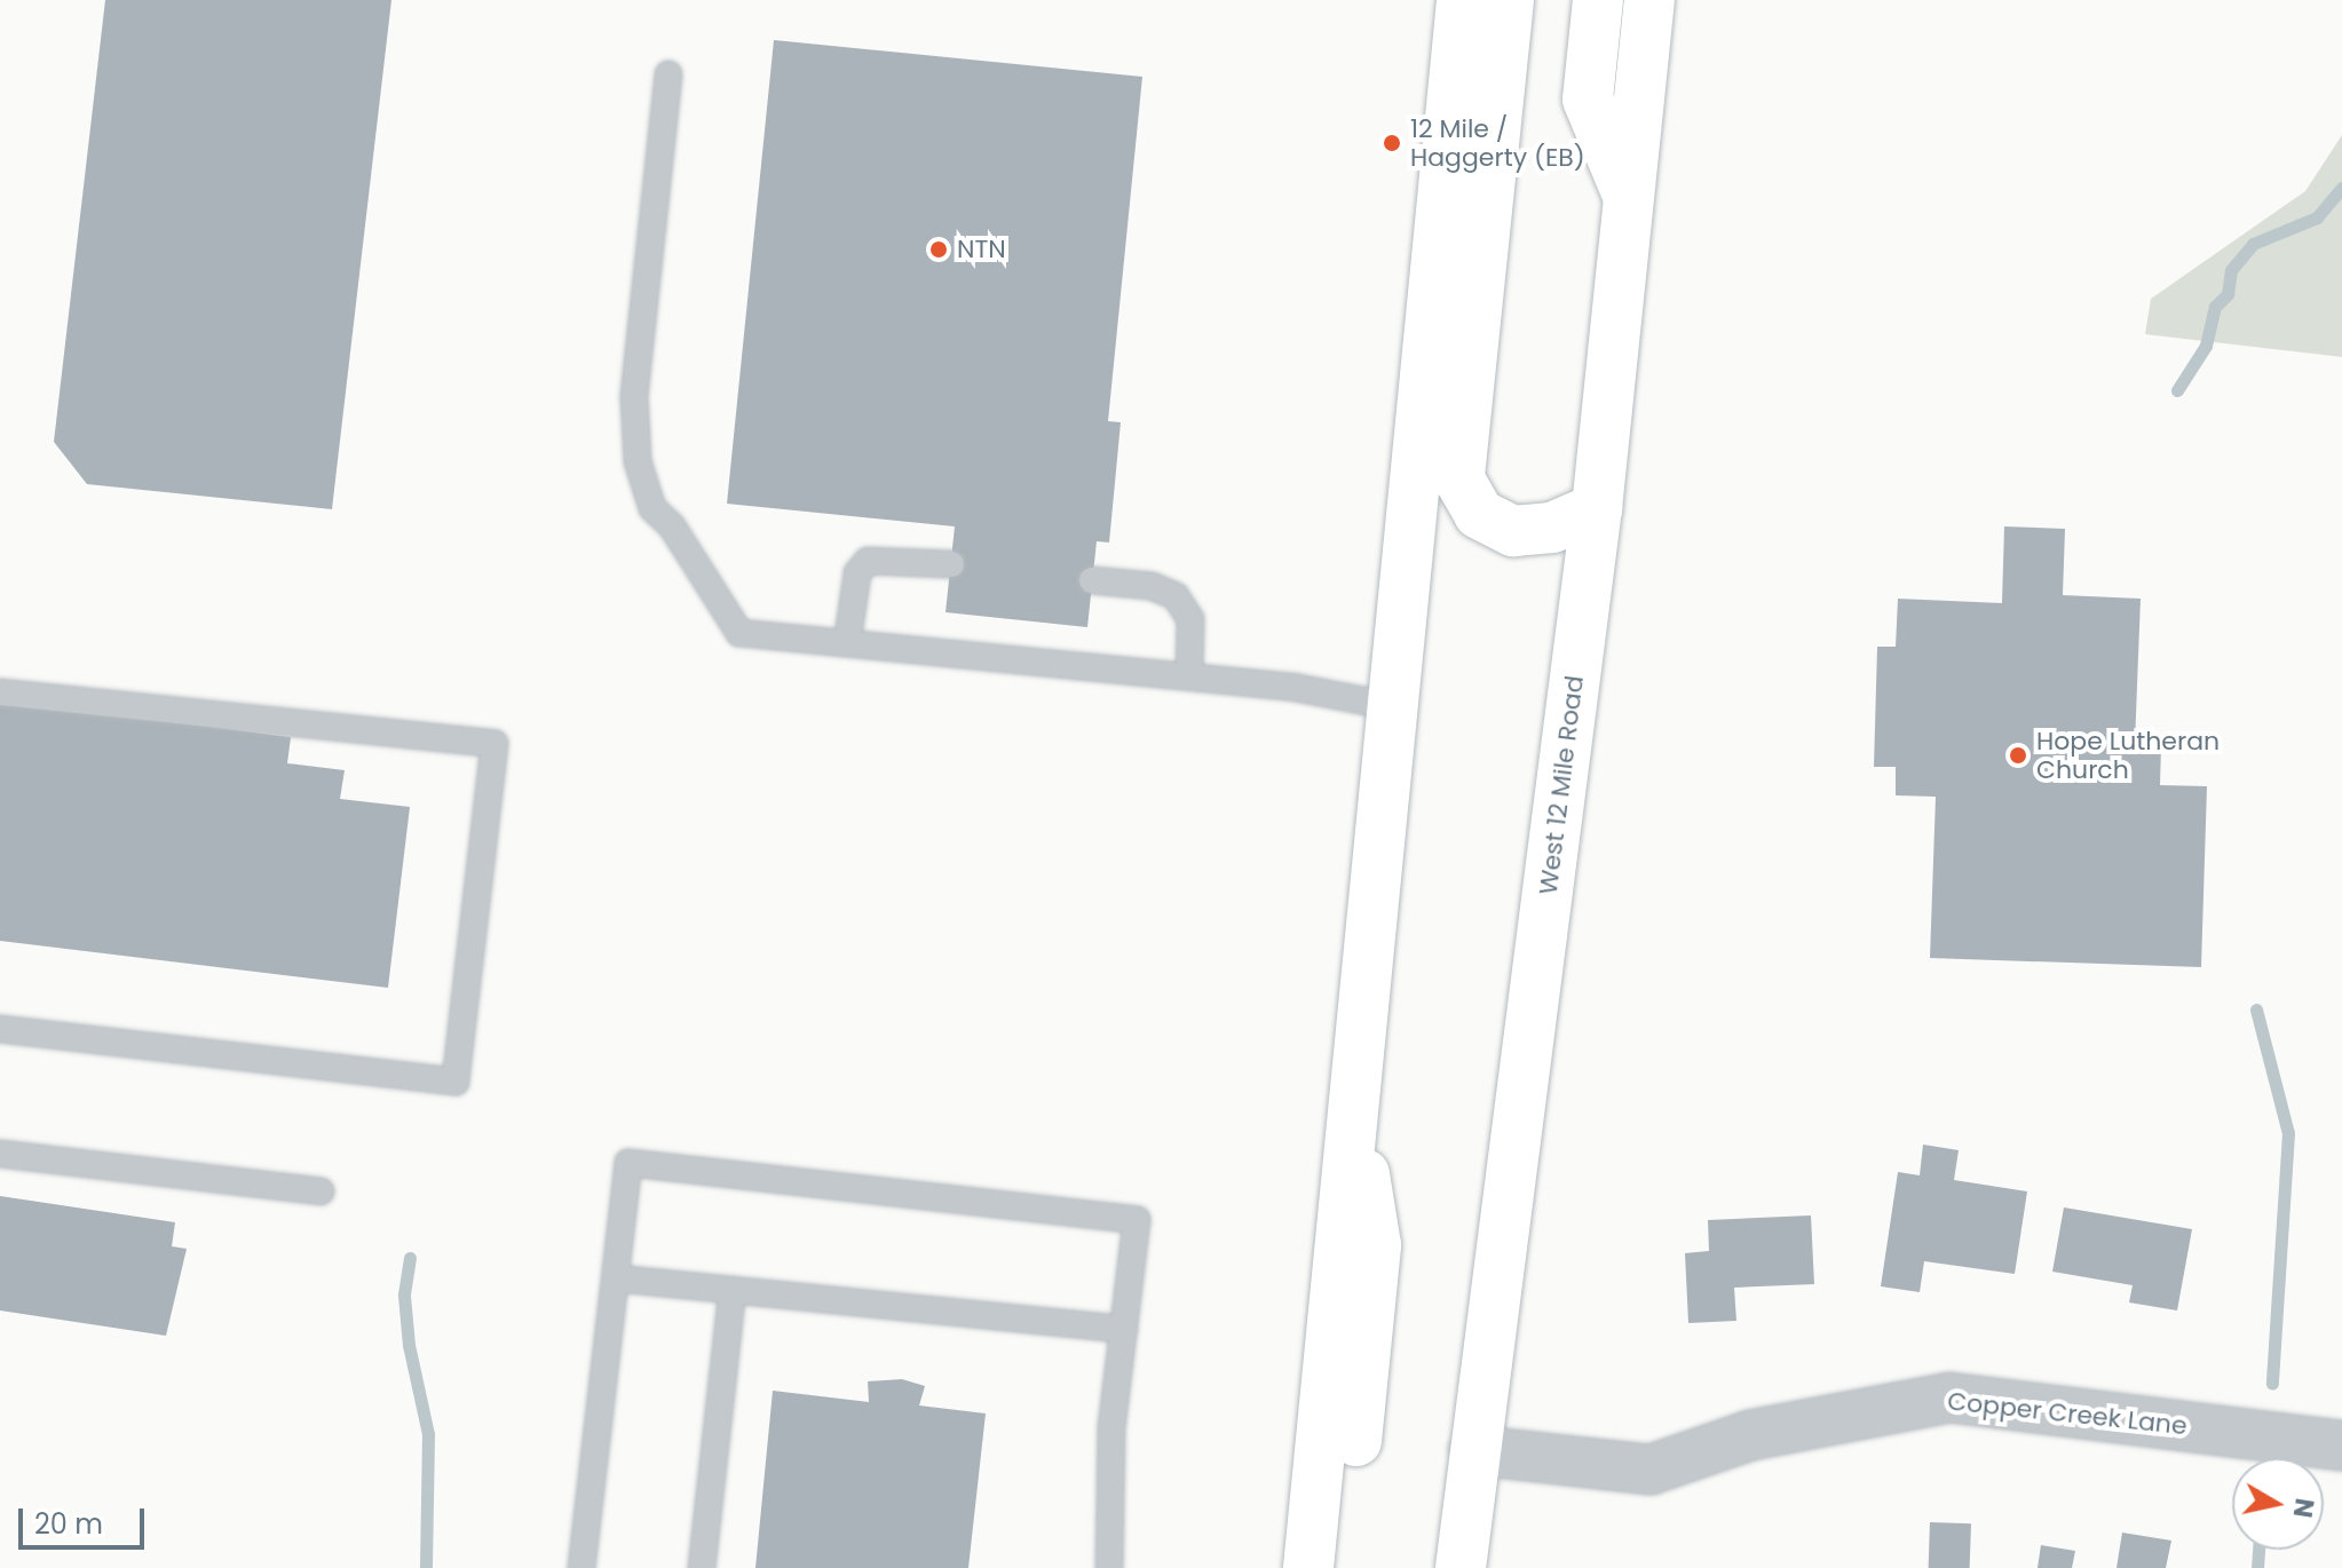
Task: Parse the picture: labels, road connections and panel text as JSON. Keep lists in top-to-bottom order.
{
  "streets": {
    "main road": ["West 12 Mile Road"],
    "street": ["Copper Creek Lane"]
  },
  "crossings": [
    ["West 12 Mile Road", "Copper Creek Lane"]
  ],
  "places": ["12 Mile / Haggerty (EB)", "NTN", "Hope Lutheran Church"],
  "scale_bar": "20 m",
  "north": "right"
}
